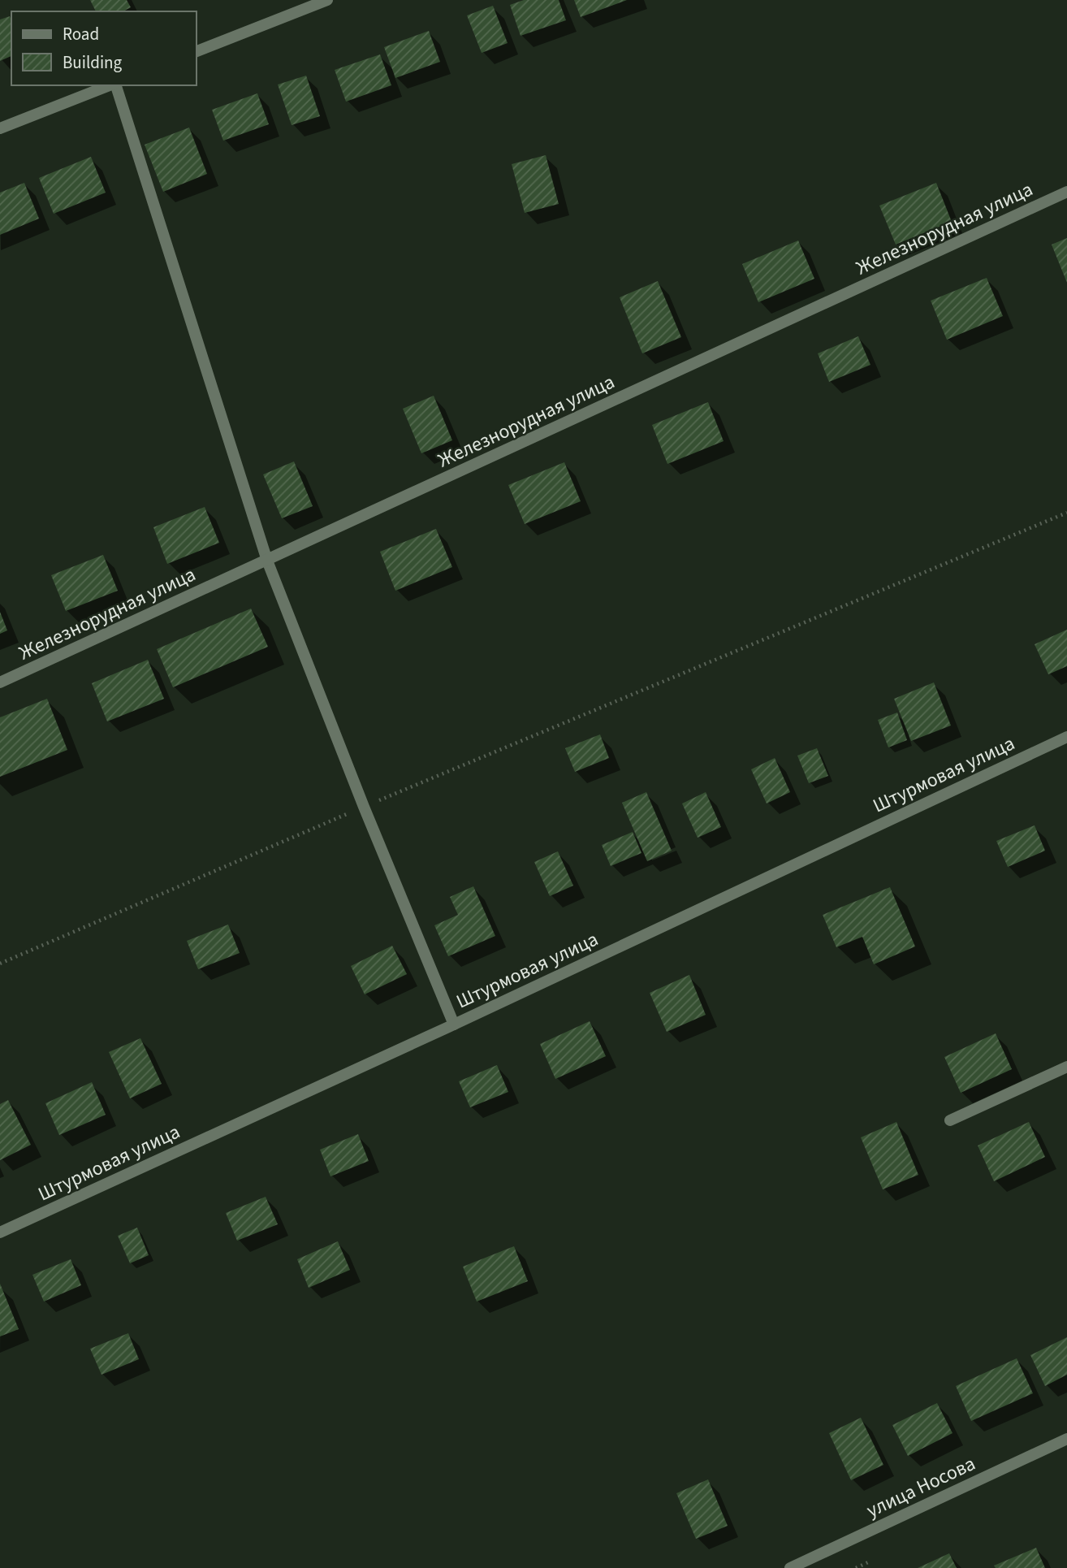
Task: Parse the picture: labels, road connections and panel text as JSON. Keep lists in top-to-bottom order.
{
  "streets": {
    "street": ["Железнорудная улица", "Штурмовая улица", "улица Носова"]
  },
  "legend": ["Road", "Building"]
}
